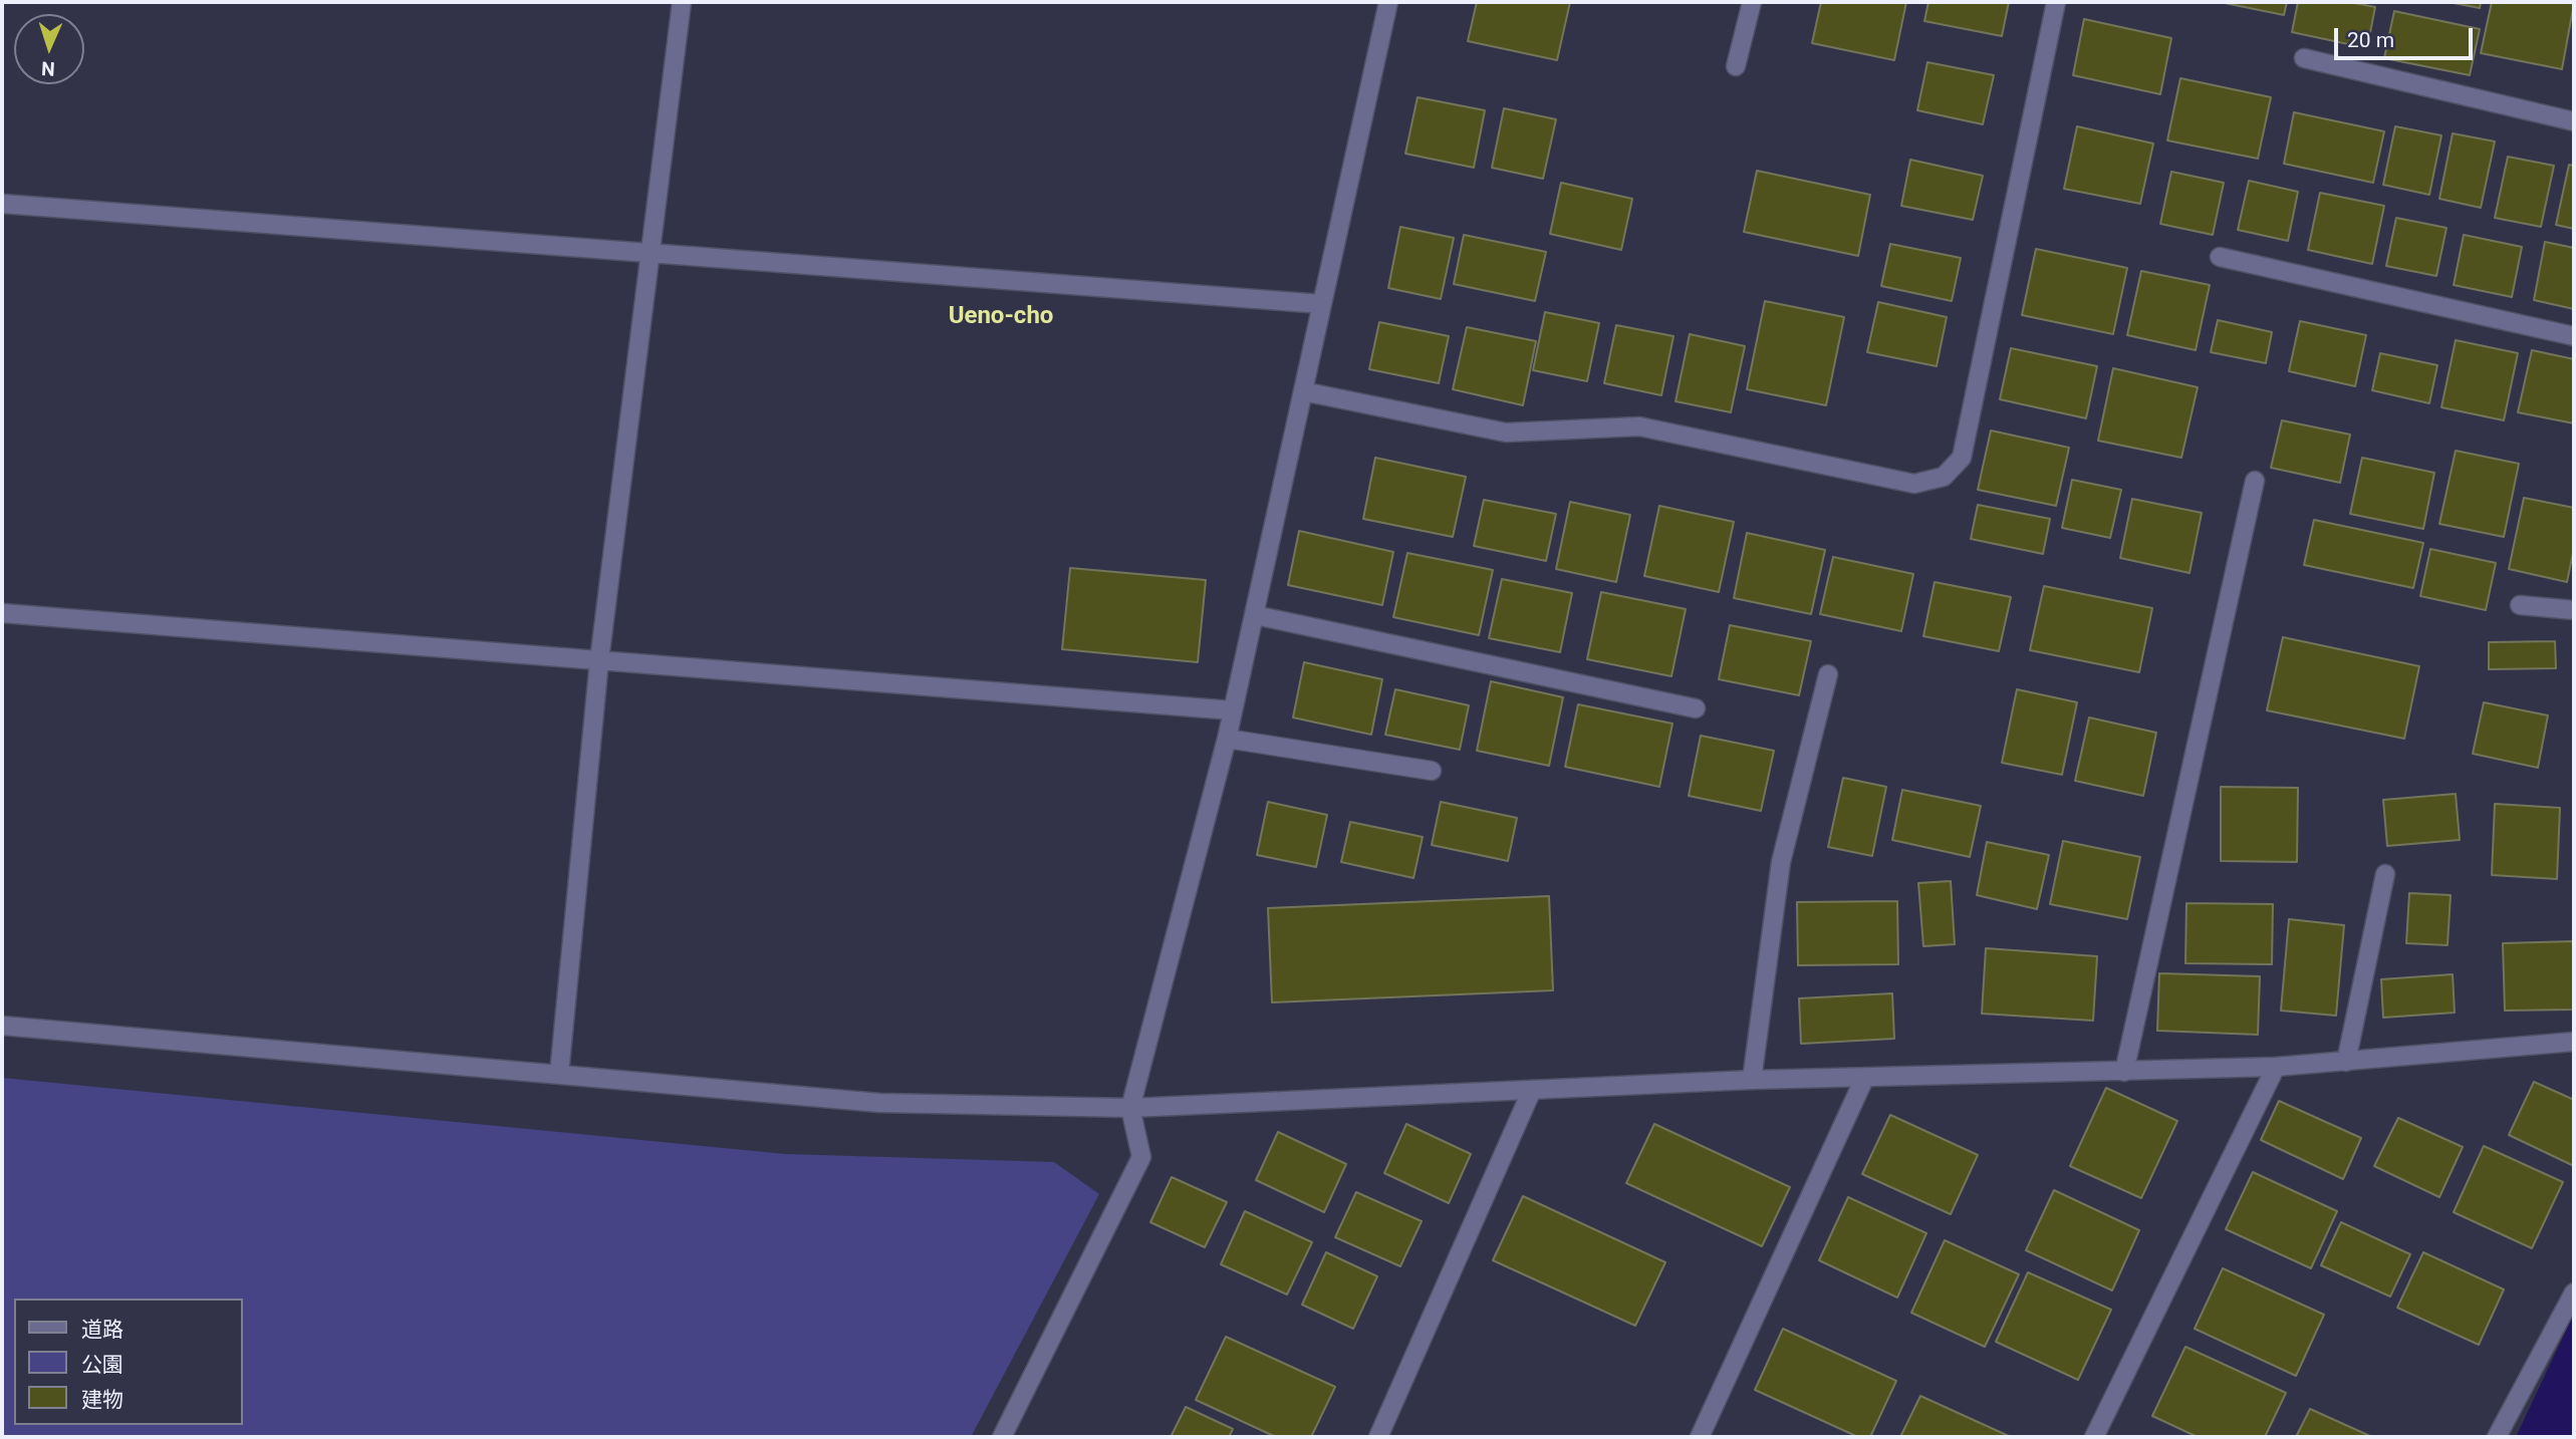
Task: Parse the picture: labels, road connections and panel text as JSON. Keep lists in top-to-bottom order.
{
  "districts": ["Ueno-cho"],
  "legend": ["道路", "公園", "建物"],
  "scale_bar": "20 m",
  "north": "bottom"
}
